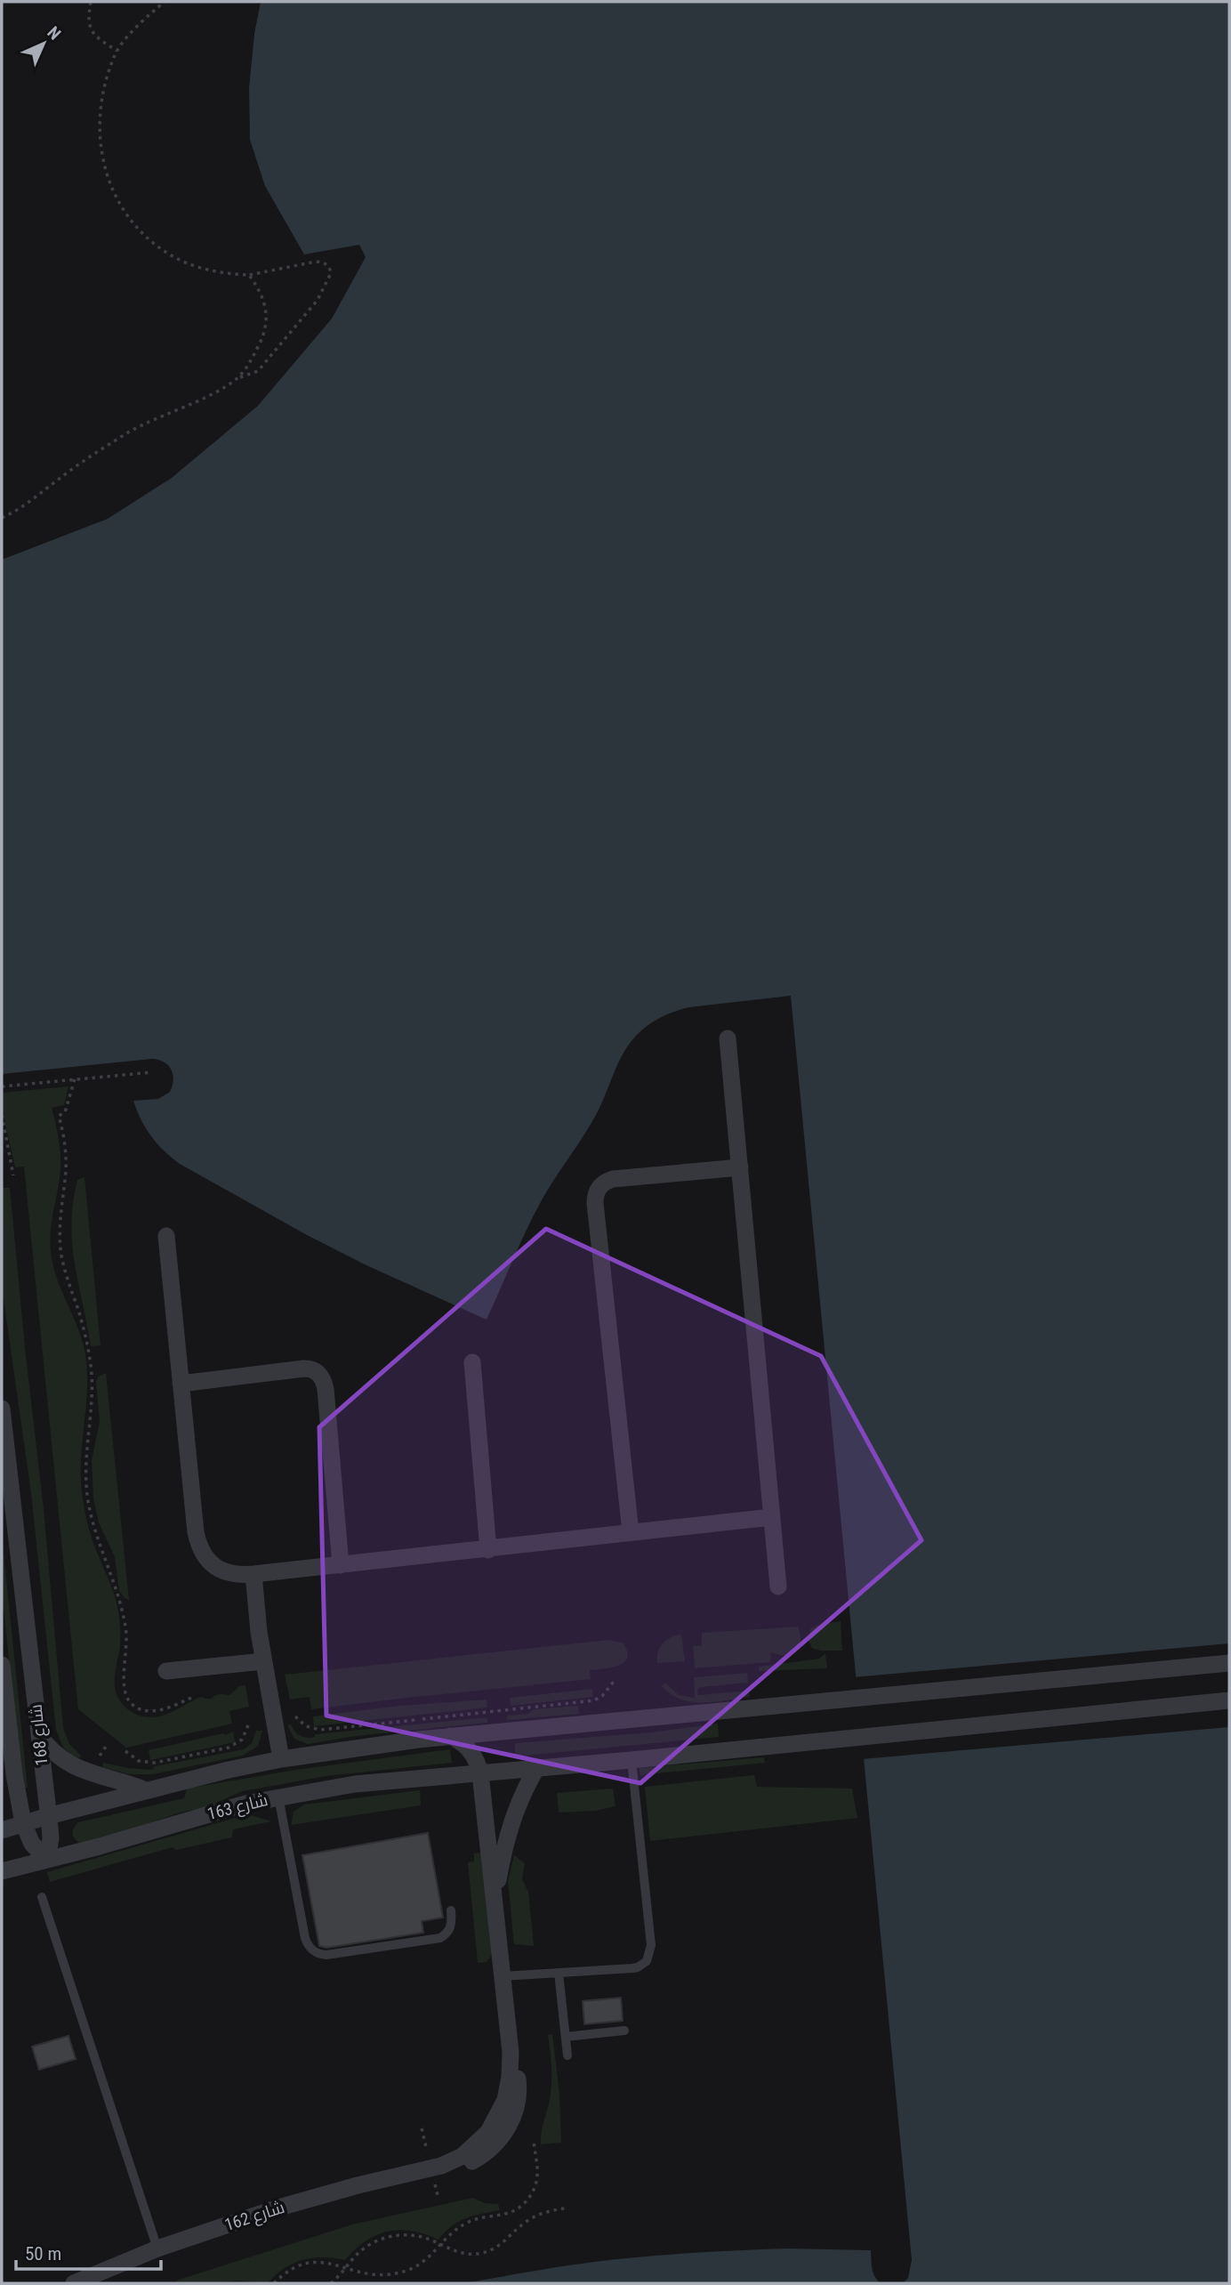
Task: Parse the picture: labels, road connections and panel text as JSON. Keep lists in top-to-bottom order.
{
  "streets": {
    "street": ["شارع 168", "شارع 163", "شارع 162"]
  },
  "crossings": [
    ["شارع 168", "شارع 163"],
    ["شارع 163", "شارع 162"]
  ],
  "scale_bar": "50 m",
  "north": "top right"
}
